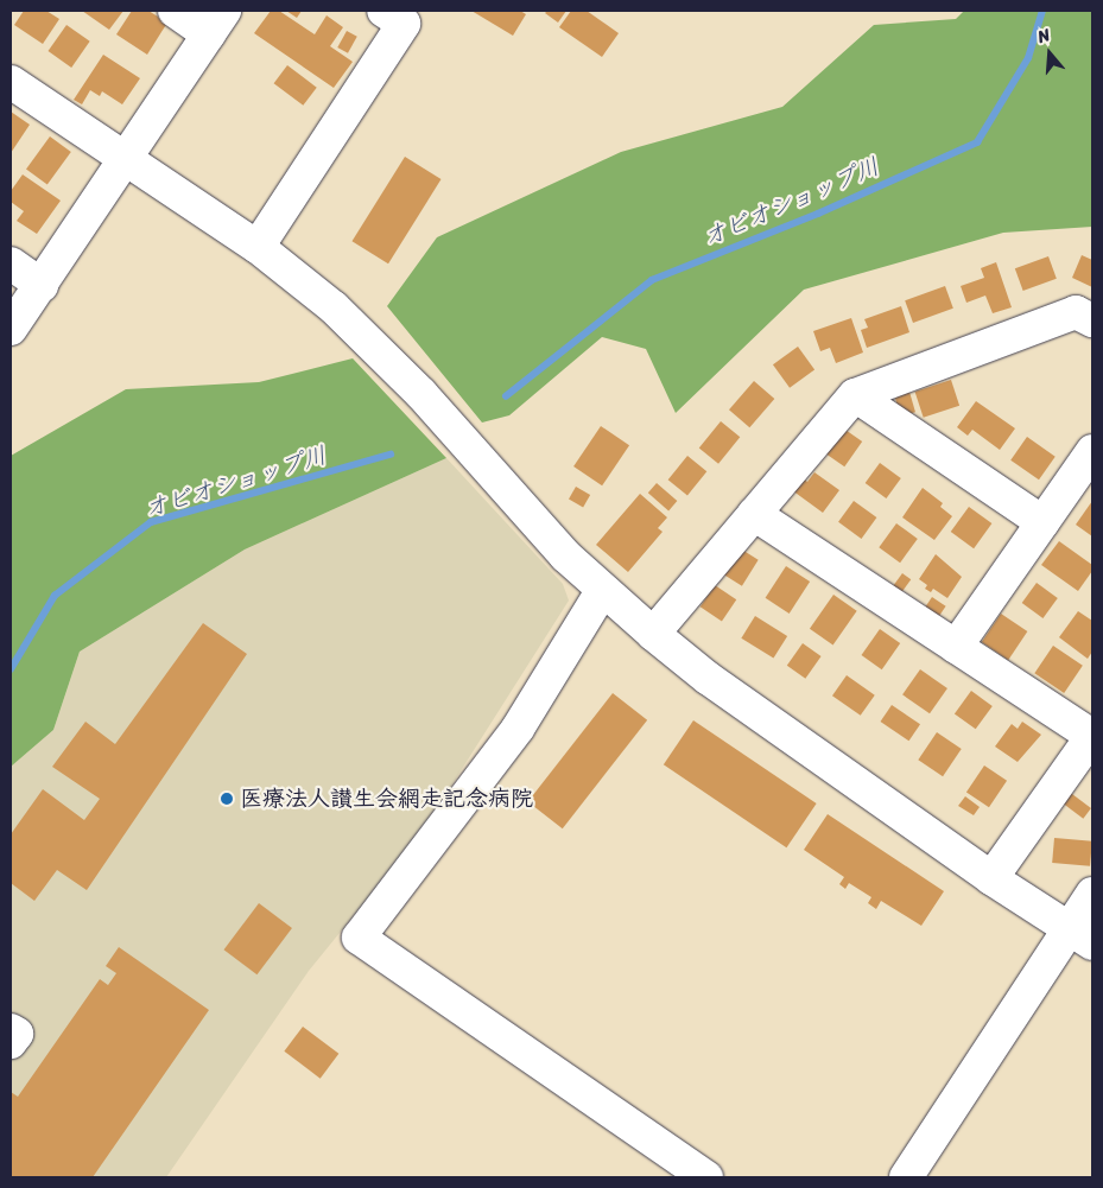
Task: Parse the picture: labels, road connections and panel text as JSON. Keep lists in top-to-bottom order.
{
  "water": ["オビオショップ川"],
  "places": ["医療法人讃生会網走記念病院"],
  "north": "top"
}
